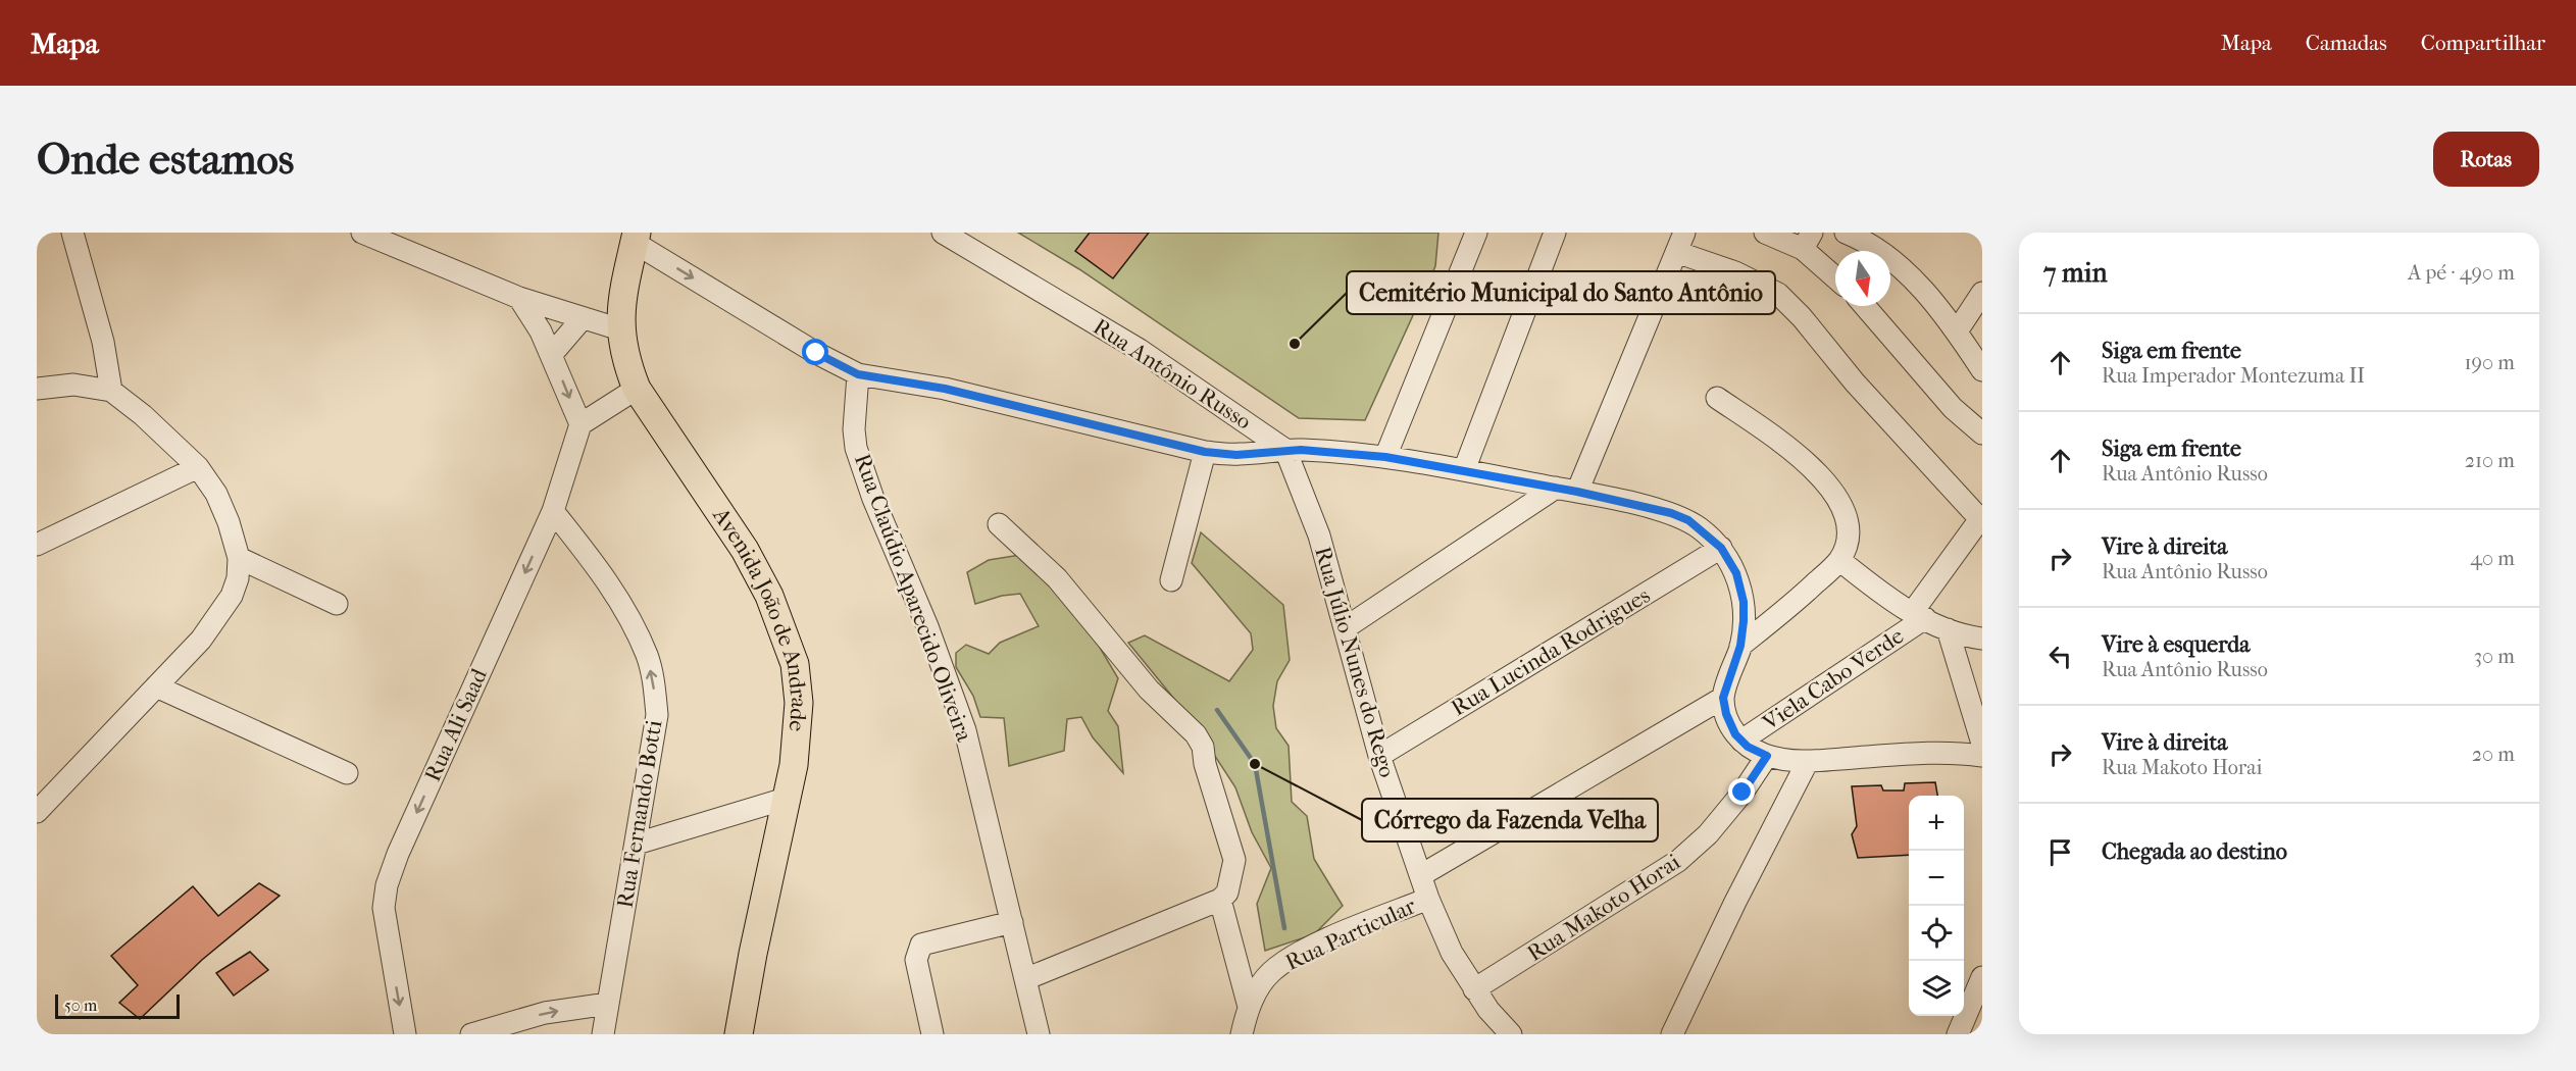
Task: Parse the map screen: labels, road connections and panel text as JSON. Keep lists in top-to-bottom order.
{
  "streets": {
    "main road": ["Avenida João de Andrade"],
    "street": [
      "Rua Antônio Russo",
      "Rua Claúdio Aparecido Oliveira",
      "Rua Lucinda Rodrigues",
      "Rua Júlio Nunes do Rego",
      "Viela Cabo Verde",
      "Rua Ali Saad",
      "Rua Fernando Botti",
      "Rua Makoto Horai",
      "Rua Particular"
    ]
  },
  "crossings": [
    ["Rua Antônio Russo", "Rua Júlio Nunes do Rego"],
    ["Rua Lucinda Rodrigues", "Rua Júlio Nunes do Rego"],
    ["Rua Júlio Nunes do Rego", "Rua Makoto Horai"],
    ["Rua Júlio Nunes do Rego", "Rua Particular"],
    ["Rua Ali Saad", "Rua Fernando Botti"]
  ],
  "one_way": ["Rua Ali Saad", "Rua Fernando Botti"],
  "places": ["Cemitério Municipal do Santo Antônio", "Córrego da Fazenda Velha"],
  "scale_bar": "50 m",
  "north": "bottom",
  "page": {
    "header": "Mapa",
    "nav": ["Mapa", "Camadas", "Compartilhar"],
    "buttons": "Rotas",
    "title": "Onde estamos",
    "heading": ["7 min", "A pé · 490 m"],
    "list": [
      ["Siga em frente", "Rua Imperador Montezuma II", "190 m"],
      ["Siga em frente", "Rua Antônio Russo", "210 m"],
      ["Vire à direita", "Rua Antônio Russo", "40 m"],
      ["Vire à esquerda", "Rua Antônio Russo", "30 m"],
      ["Vire à direita", "Rua Makoto Horai", "20 m"],
      "Chegada ao destino"
    ],
    "map_buttons": ["+", "−"],
    "scale": "50 m"
  }
}
